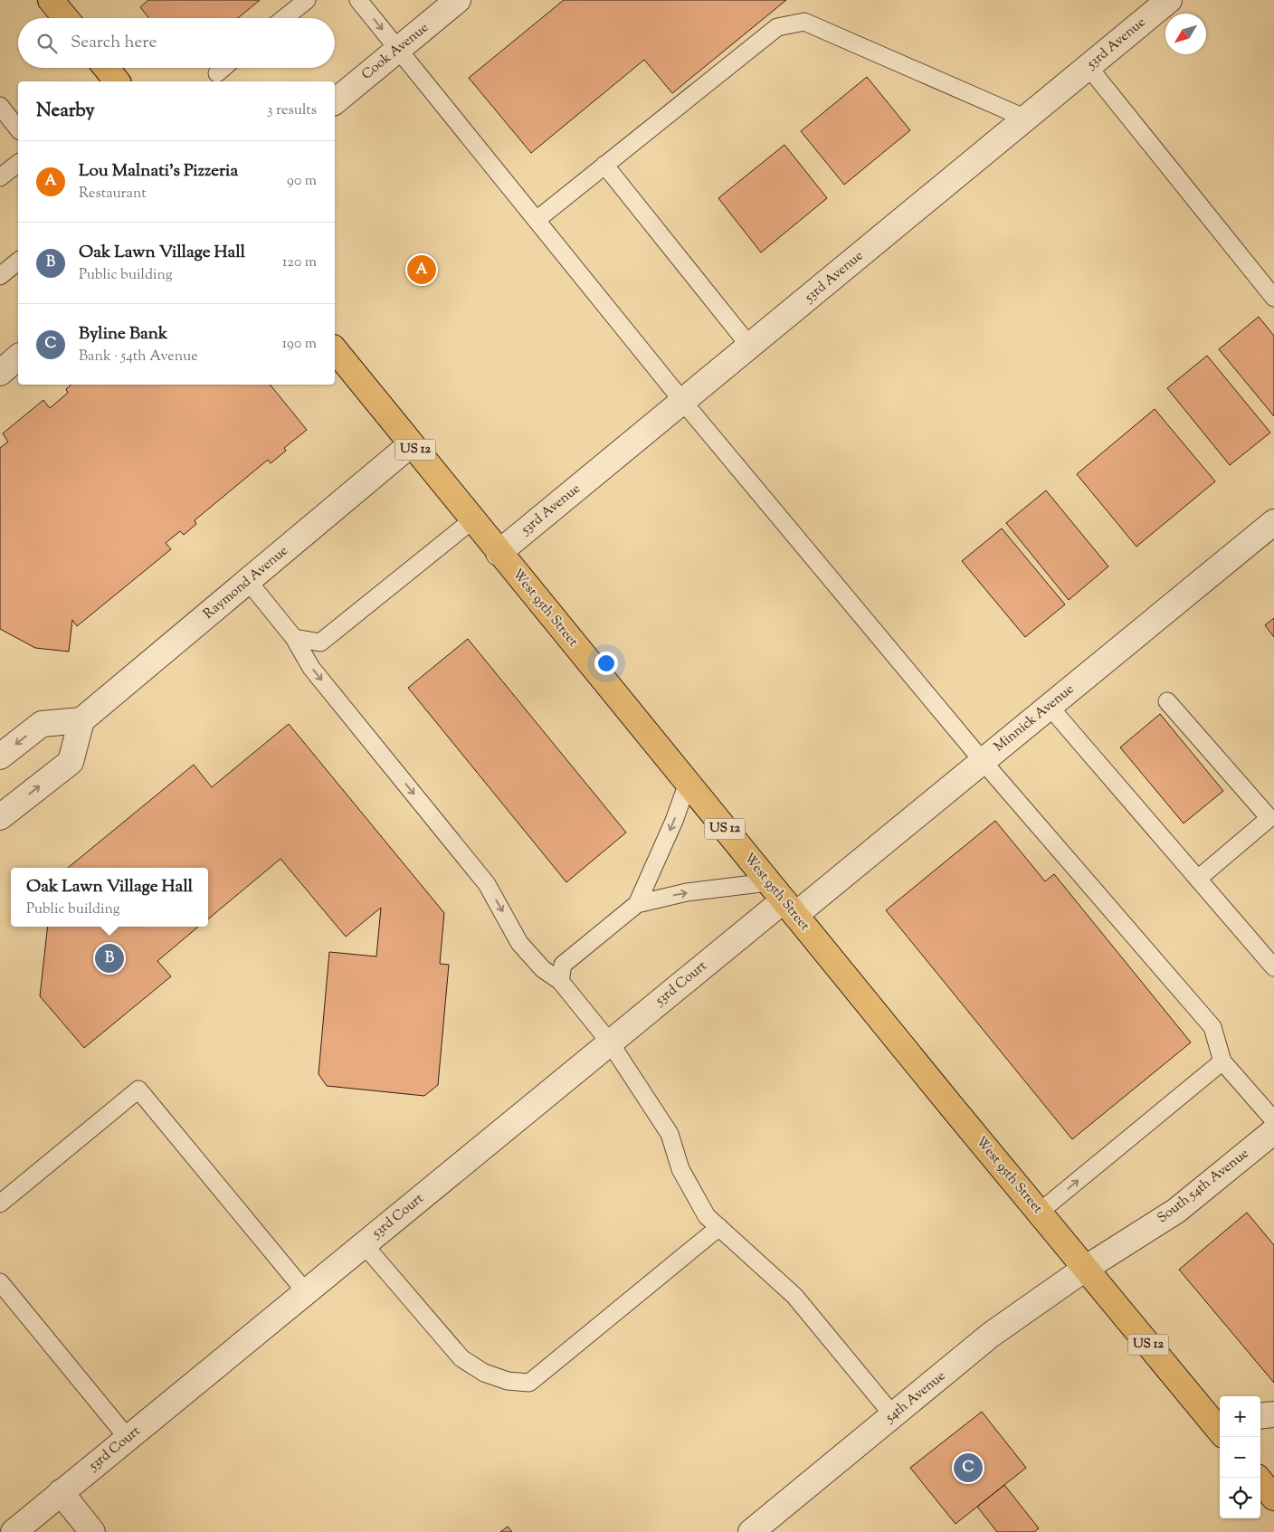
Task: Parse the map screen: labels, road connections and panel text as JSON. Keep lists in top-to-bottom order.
{
  "streets": {
    "main road": ["US 12", "West 95th Street"],
    "street": [
      "53rd Avenue",
      "Cook Avenue",
      "Raymond Avenue",
      "Minnick Avenue",
      "53rd Court",
      "South 54th Avenue",
      "54th Avenue"
    ]
  },
  "crossings": [
    ["53rd Avenue", "West 95th Street"],
    ["Raymond Avenue", "West 95th Street"],
    ["West 95th Street", "Minnick Avenue"],
    ["West 95th Street", "53rd Court"],
    ["West 95th Street", "South 54th Avenue"],
    ["West 95th Street", "54th Avenue"],
    ["Minnick Avenue", "53rd Court"],
    ["South 54th Avenue", "54th Avenue"]
  ],
  "north": "bottom left",
  "page": {
    "search": "Search here",
    "heading": ["Nearby", "3 results"],
    "list": [
      {
        "mark": "A",
        "name": "Lou Malnati's Pizzeria",
        "note": "Restaurant",
        "value": "90 m"
      },
      {
        "mark": "B",
        "name": "Oak Lawn Village Hall",
        "note": "Public building",
        "value": "120 m"
      },
      {
        "mark": "C",
        "name": "Byline Bank",
        "note": "Bank · 54th Avenue",
        "value": "190 m"
      }
    ],
    "pins": ["A", "B", "C"],
    "popup": ["Oak Lawn Village Hall", "Public building"],
    "map_buttons": ["+", "−"]
  }
}
